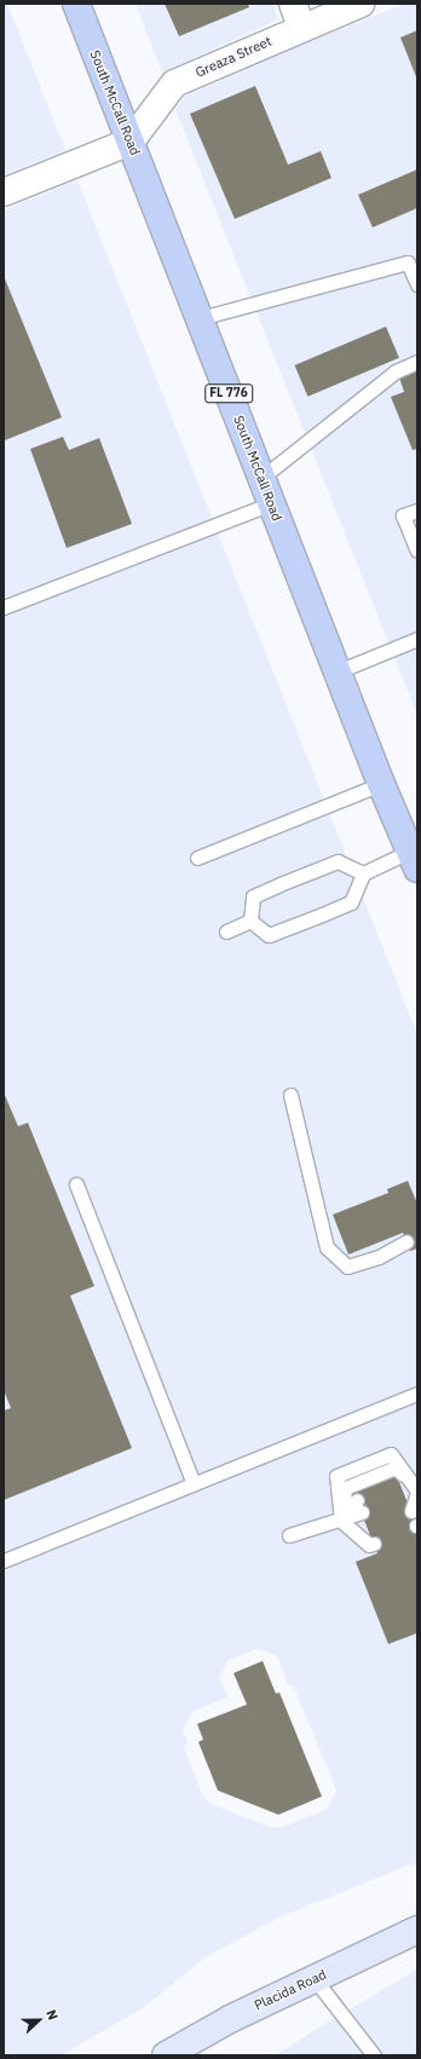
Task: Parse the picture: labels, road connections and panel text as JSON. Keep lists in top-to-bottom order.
{
  "streets": {
    "main road": ["South McCall Road", "FL 776", "Placida Road"],
    "street": ["Greaza Street"]
  },
  "crossings": [
    ["Greaza Street", "South McCall Road"]
  ],
  "north": "right"
}
